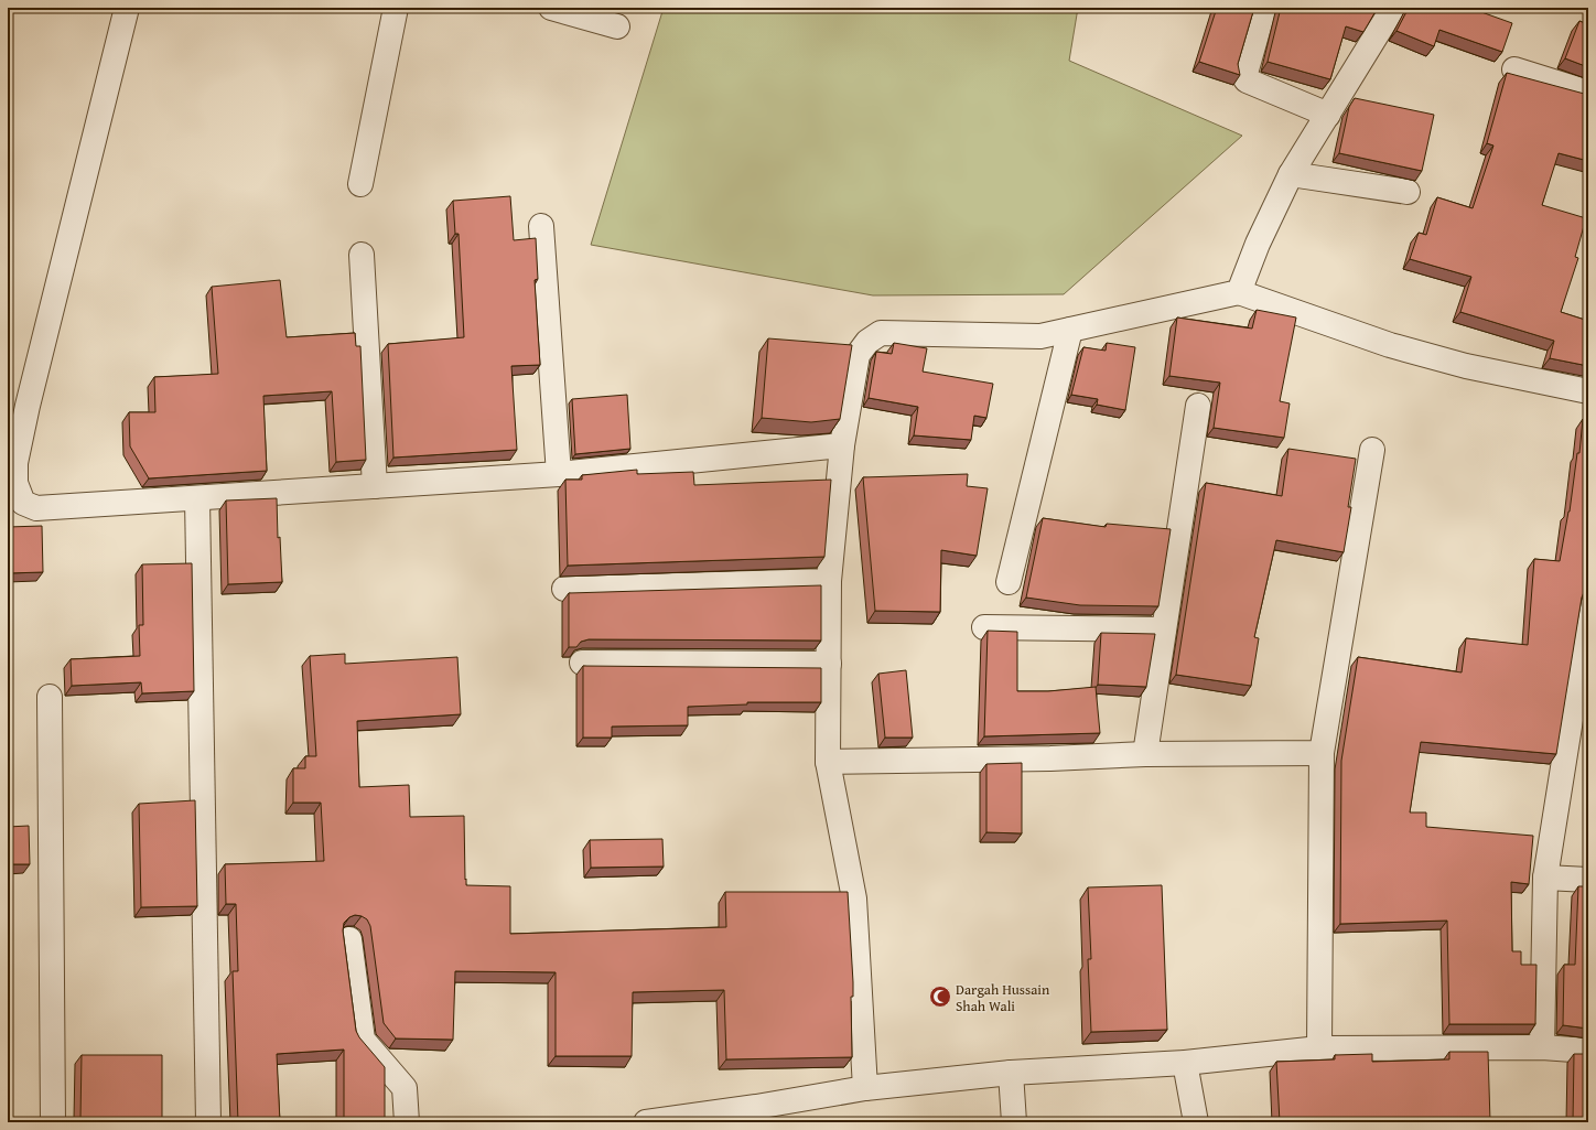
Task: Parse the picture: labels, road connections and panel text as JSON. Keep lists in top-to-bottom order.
{
  "places": {
    "mosque": ["Dargah Hussain Shah Wali"]
  }
}
